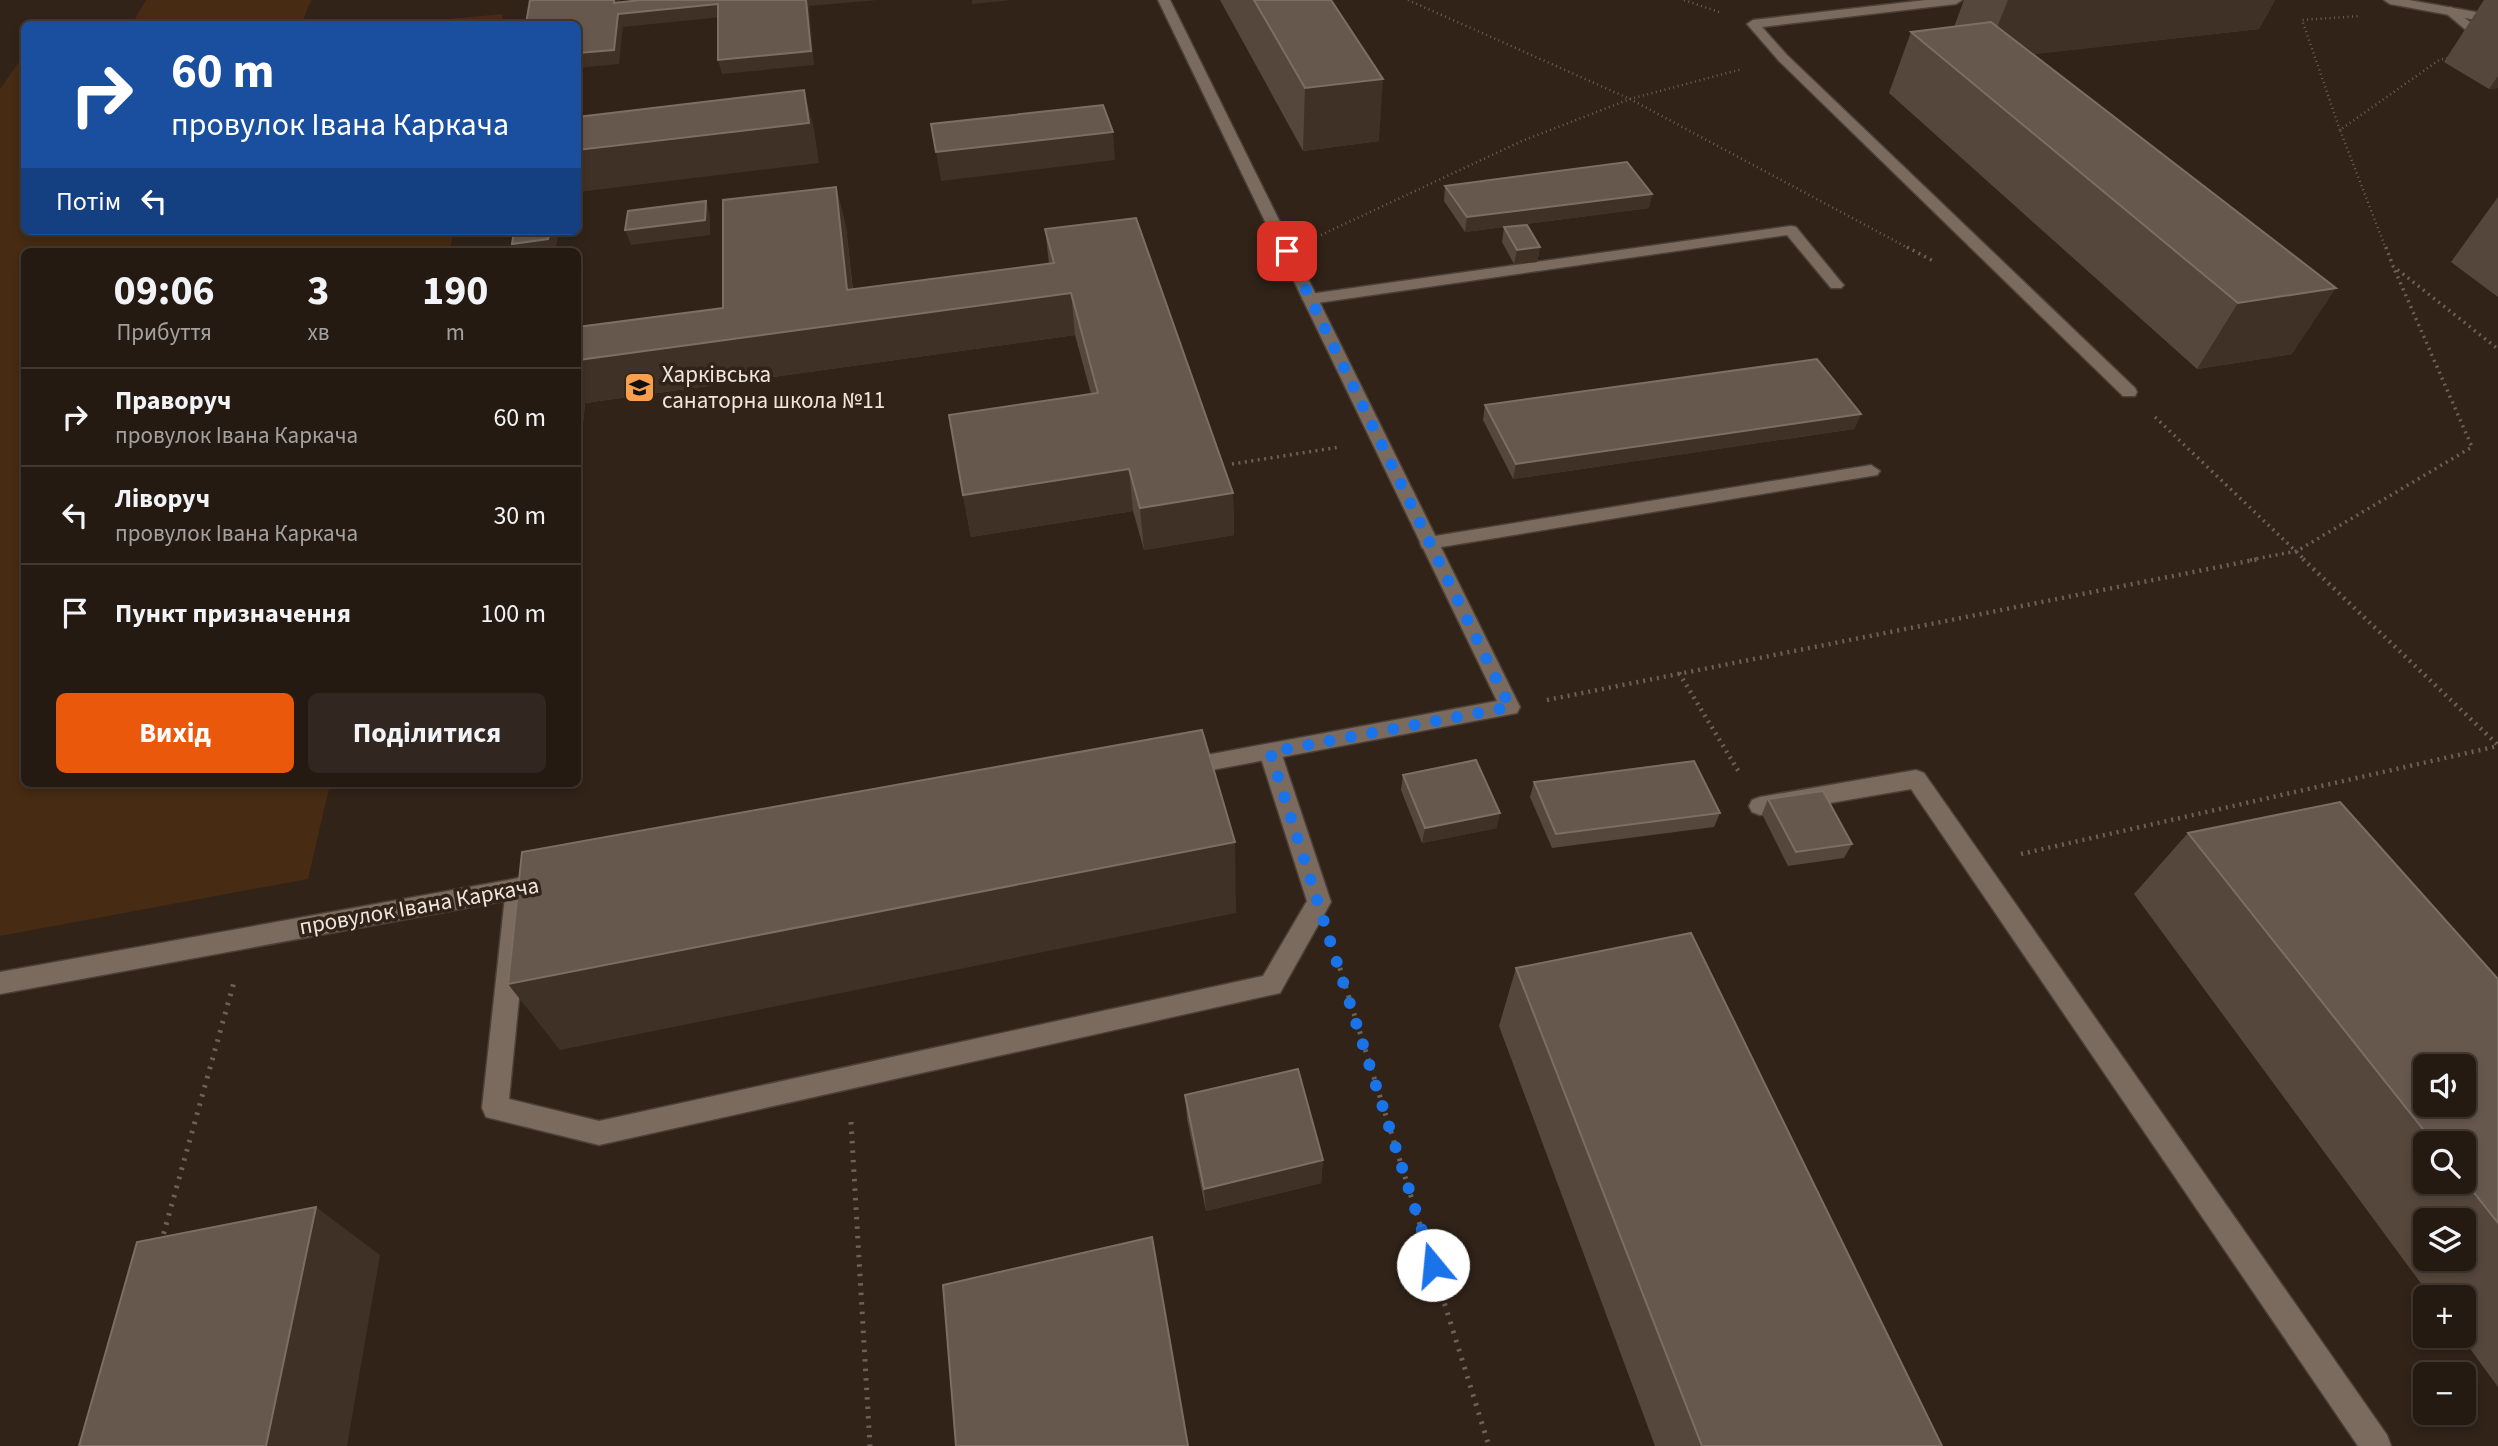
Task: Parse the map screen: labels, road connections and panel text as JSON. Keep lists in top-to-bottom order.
{
  "streets": {
    "street": ["провулок Івана Каркача"]
  },
  "places": {
    "school or university": ["Харківська санаторна школа №11"]
  },
  "page": {
    "turn": ["60 m", "провулок Івана Каркача"],
    "then": "Потім",
    "eta": [
      "09:06",
      "Прибуття",
      "3",
      "хв",
      "190",
      "m"
    ],
    "list": [
      {
        "name": "Праворуч",
        "note": "провулок Івана Каркача",
        "value": "60 m"
      },
      {
        "name": "Ліворуч",
        "note": "провулок Івана Каркача",
        "value": "30 m"
      },
      {
        "name": "Пункт призначення",
        "value": "100 m"
      }
    ],
    "buttons": ["Вихід", "Поділитися"],
    "map_buttons": ["+", "−"]
  }
}
